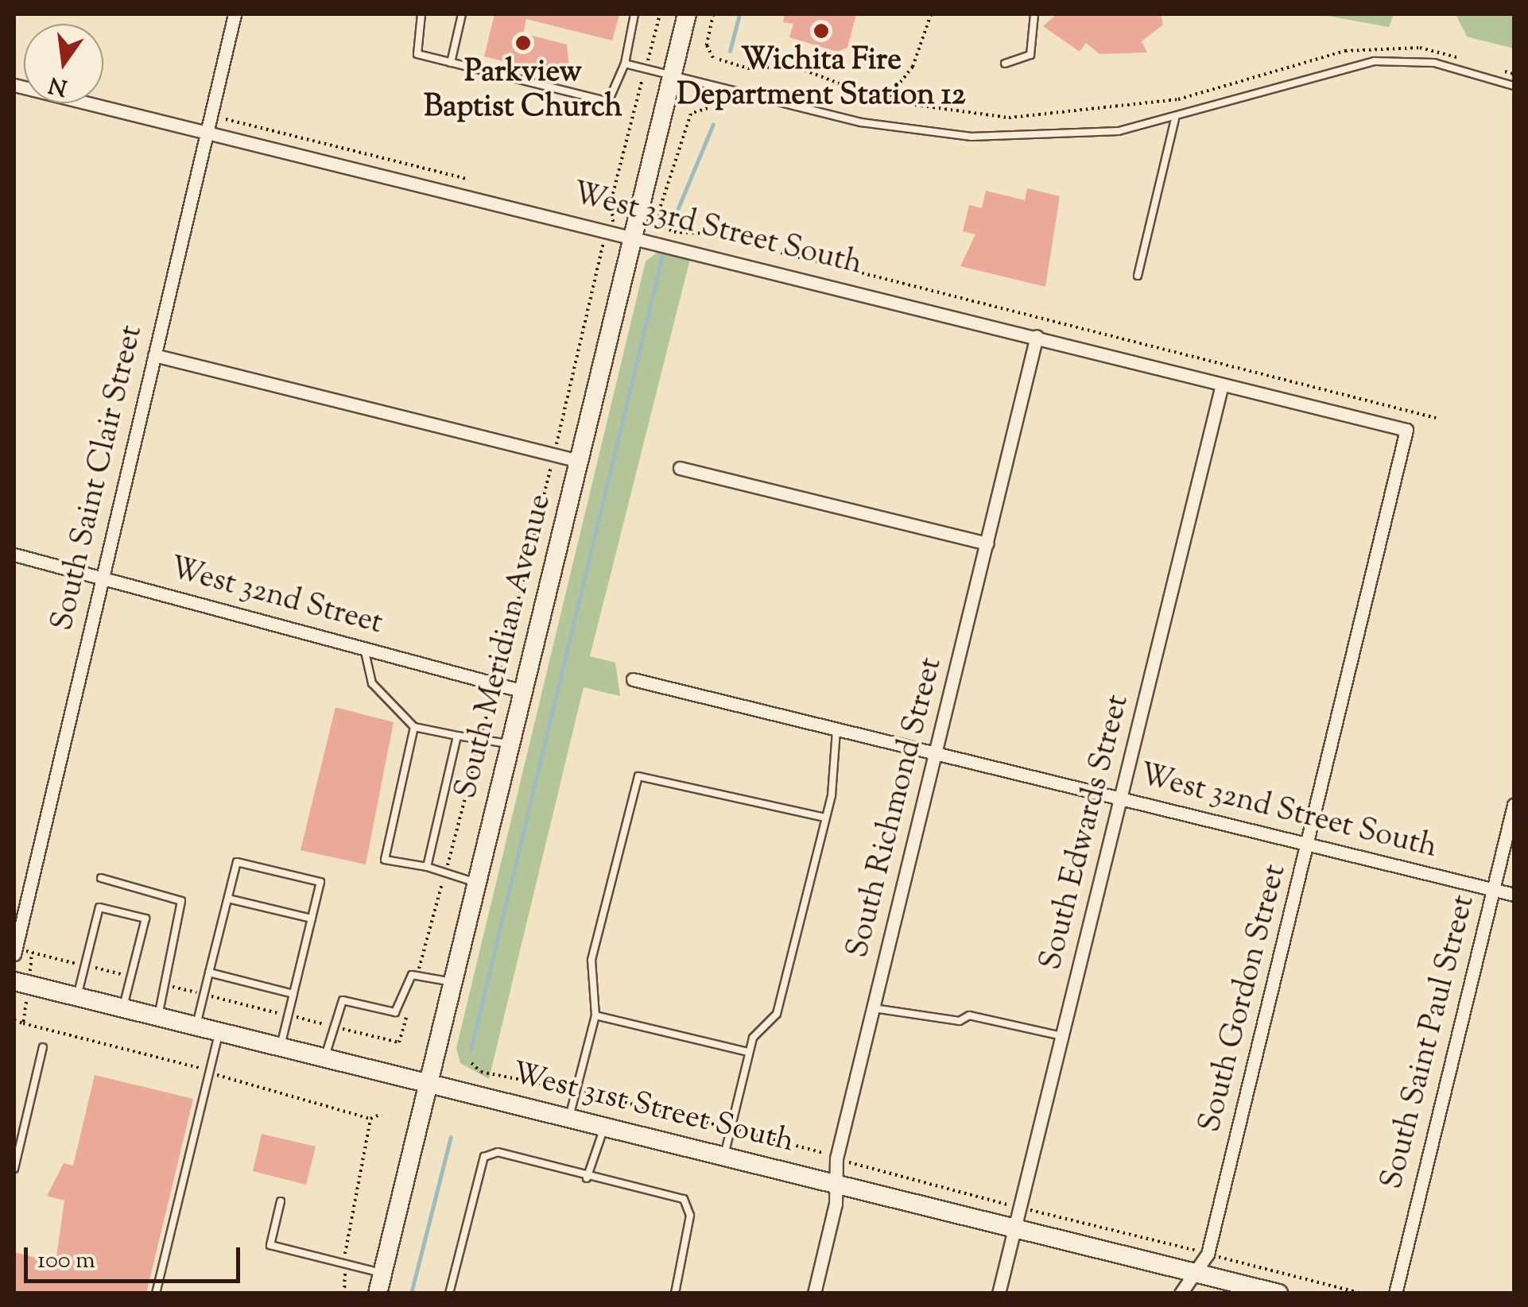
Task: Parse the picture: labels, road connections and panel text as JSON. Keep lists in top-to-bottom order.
{
  "streets": {
    "main road": ["South Meridian Avenue", "West 31st Street South"],
    "street": [
      "West 33rd Street South",
      "South Saint Clair Street",
      "West 32nd Street",
      "South Richmond Street",
      "West 32nd Street South",
      "South Edwards Street",
      "South Gordon Street",
      "South Saint Paul Street"
    ]
  },
  "crossings": [
    ["West 33rd Street South", "South Saint Clair Street"],
    ["West 33rd Street South", "South Meridian Avenue"],
    ["West 33rd Street South", "South Richmond Street"],
    ["West 33rd Street South", "South Edwards Street"],
    ["West 33rd Street South", "South Gordon Street"],
    ["South Saint Clair Street", "West 32nd Street"],
    ["West 32nd Street", "South Meridian Avenue"],
    ["South Meridian Avenue", "West 31st Street South"],
    ["South Richmond Street", "West 32nd Street South"],
    ["South Richmond Street", "West 31st Street South"],
    ["West 32nd Street South", "South Edwards Street"],
    ["West 32nd Street South", "South Gordon Street"],
    ["West 32nd Street South", "South Saint Paul Street"],
    ["South Edwards Street", "West 31st Street South"]
  ],
  "places": ["Wichita Fire Department Station 12", "Parkview Baptist Church"],
  "scale_bar": "100 m",
  "north": "bottom"
}
